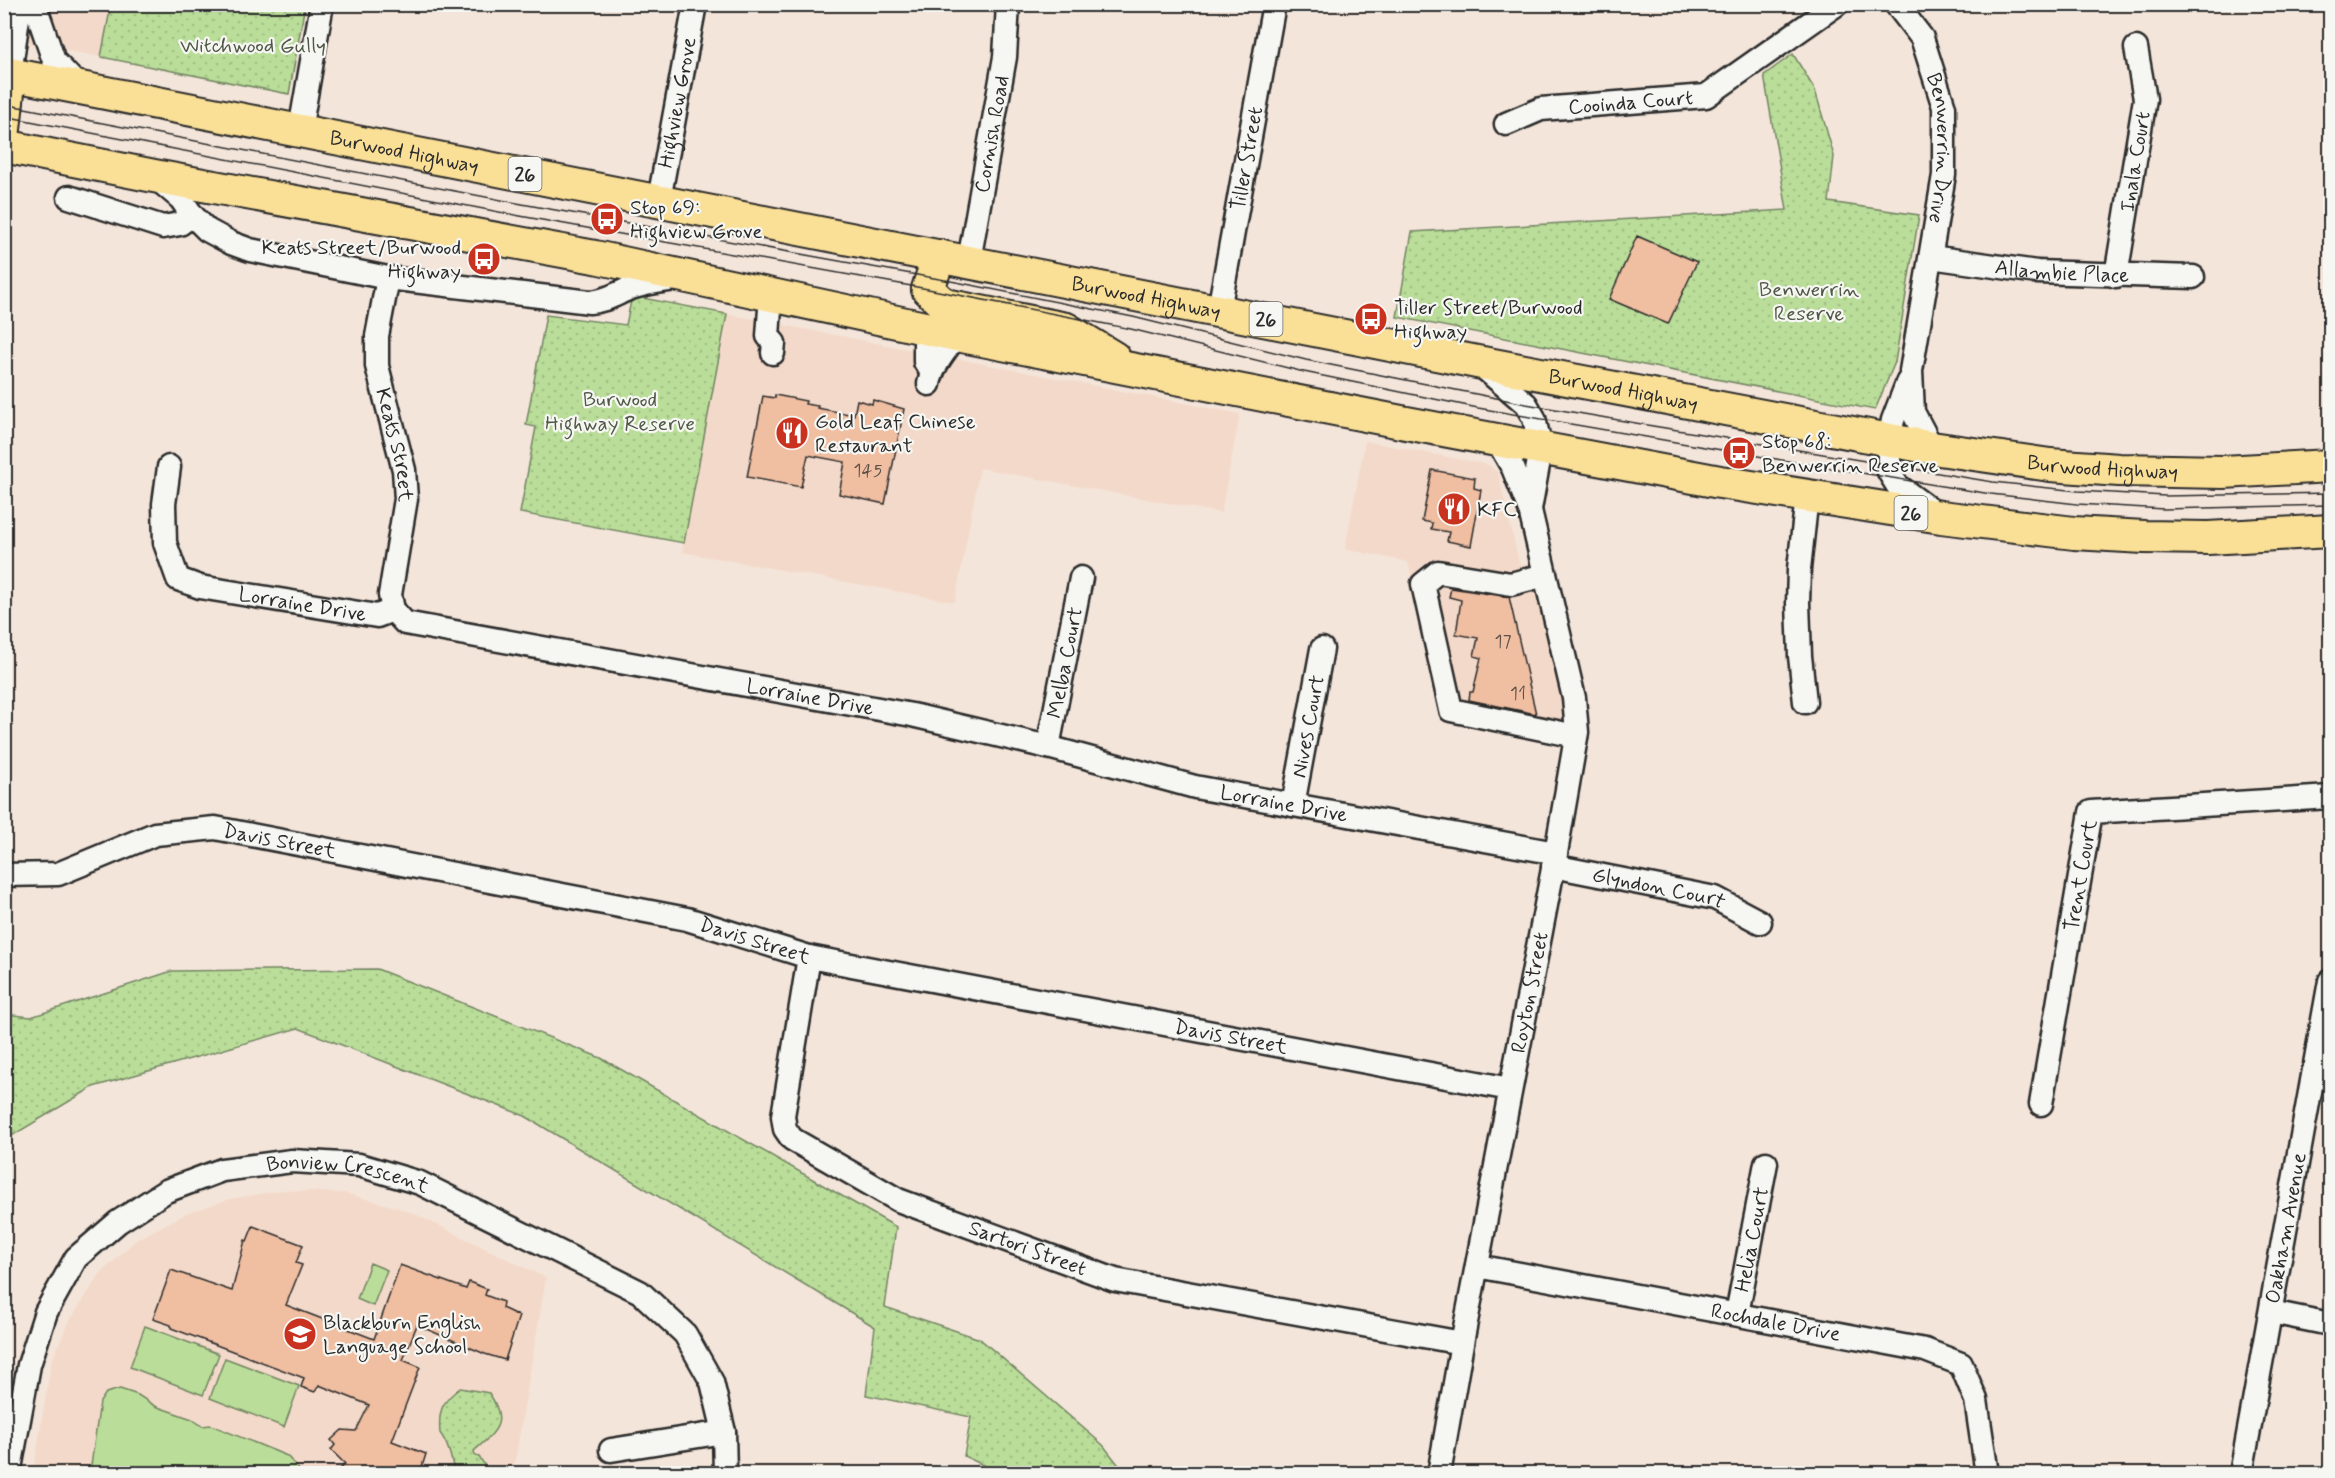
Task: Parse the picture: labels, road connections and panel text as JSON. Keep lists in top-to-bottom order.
{
  "streets": {
    "highway": ["Burwood Highway", "26"],
    "street": [
      "Highview Grove",
      "Cooinda Court",
      "Cornish Road",
      "Benwerrin Drive",
      "Tiller Street",
      "Inala Court",
      "Allambie Place",
      "Keats Street",
      "Lorraine Drive",
      "Melba Court",
      "Nives Court",
      "Davis Street",
      "Trent Court",
      "Glyndon Court",
      "Royton Street",
      "Bonview Crescent",
      "Oakham Avenue",
      "Helia Court",
      "Sartori Street",
      "Rochdale Drive"
    ]
  },
  "crossings": [
    ["Highview Grove", "Burwood Highway"],
    ["Cornish Road", "Burwood Highway"],
    ["Benwerrin Drive", "Burwood Highway"],
    ["Benwerrin Drive", "26"],
    ["Benwerrin Drive", "Allambie Place"],
    ["Burwood Highway", "Tiller Street"],
    ["Burwood Highway", "Royton Street"],
    ["Inala Court", "Allambie Place"],
    ["26", "Royton Street"],
    ["Keats Street", "Lorraine Drive"],
    ["Lorraine Drive", "Melba Court"],
    ["Lorraine Drive", "Nives Court"],
    ["Lorraine Drive", "Glyndon Court"],
    ["Lorraine Drive", "Royton Street"],
    ["Davis Street", "Royton Street"],
    ["Davis Street", "Sartori Street"],
    ["Glyndon Court", "Royton Street"],
    ["Royton Street", "Sartori Street"],
    ["Royton Street", "Rochdale Drive"],
    ["Helia Court", "Rochdale Drive"]
  ],
  "parks": ["Witchwood Gully", "Benwerrin Reserve", "Burwood Highway Reserve"],
  "places": {
    "bus stop": [
      "Stop 69: Highview Grove",
      "Keats Street/Burwood Highway",
      "Tiller Street/Burwood Highway",
      "Stop 68: Benwerrin Reserve"
    ],
    "restaurant": ["Gold Leaf Chinese Restaurant", "KFC"],
    "school or university": ["Blackburn English Language School"]
  },
  "house_numbers": ["145", "17", "11"]
}
